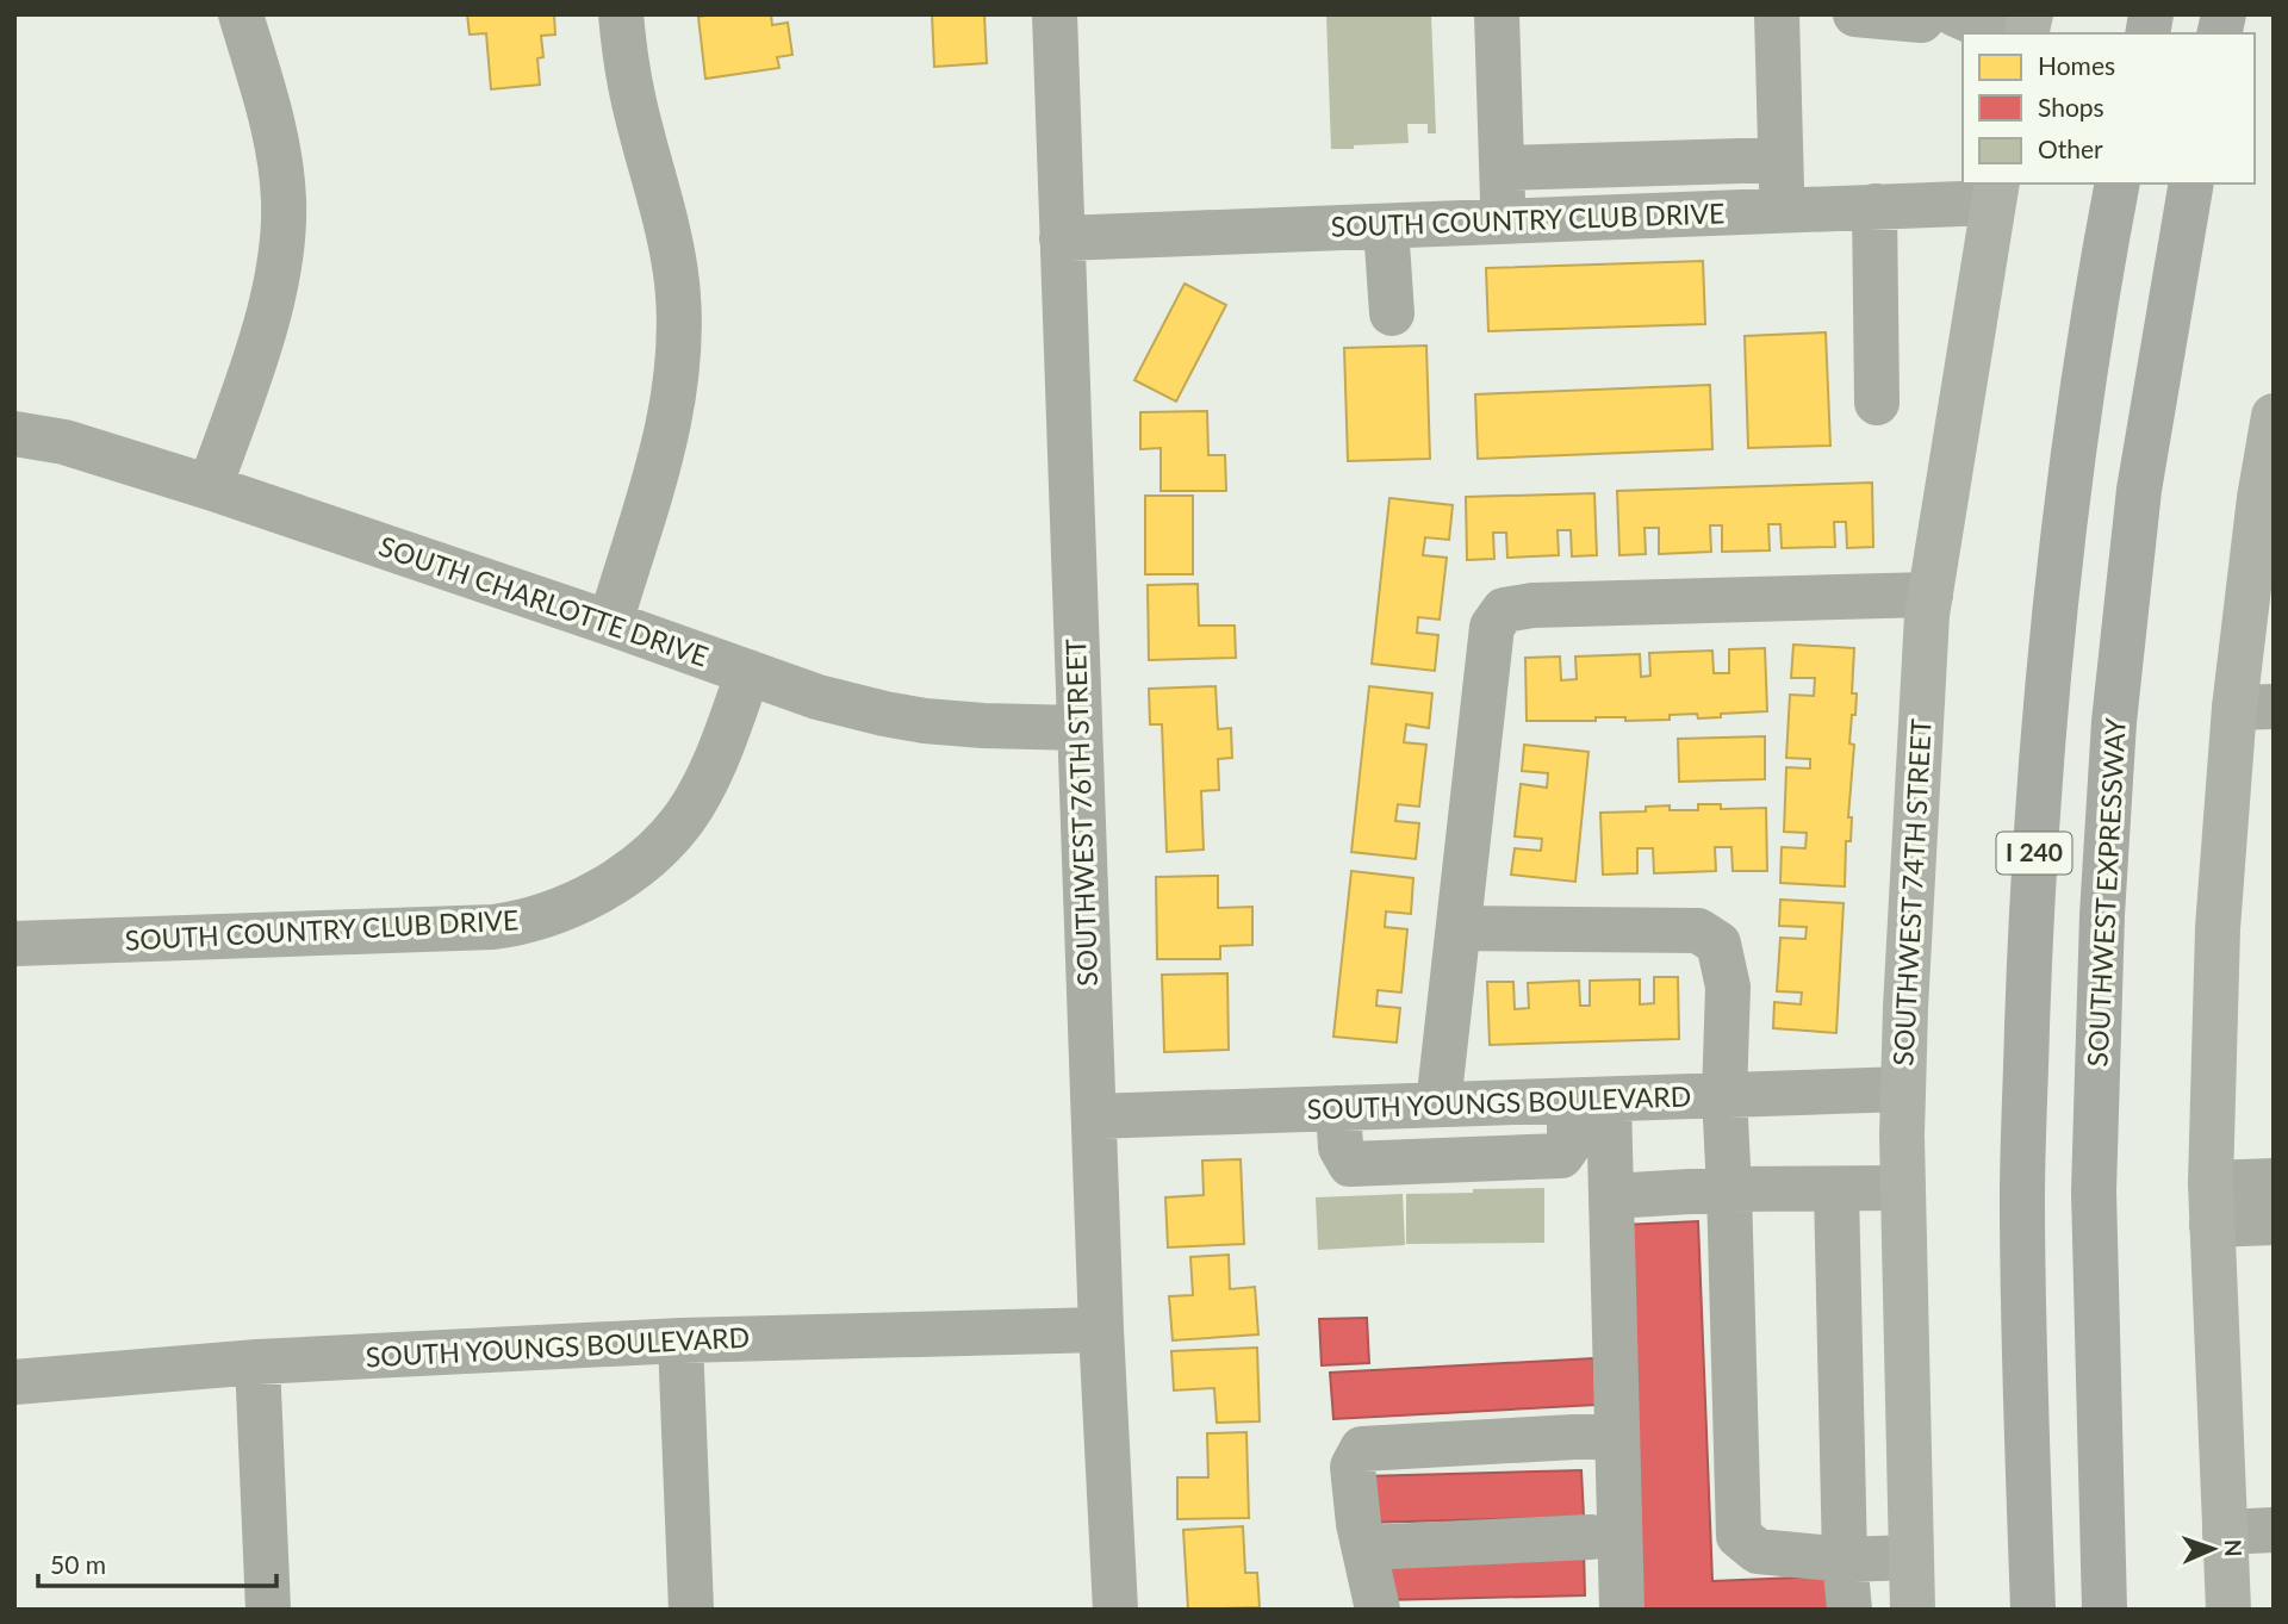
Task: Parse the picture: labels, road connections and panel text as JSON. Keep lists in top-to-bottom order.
{
  "streets": {
    "highway": ["I 240", "SOUTHWEST EXPRESSWAY"],
    "main road": ["SOUTHWEST 74TH STREET"],
    "street": [
      "SOUTH COUNTRY CLUB DRIVE",
      "SOUTH CHARLOTTE DRIVE",
      "SOUTHWEST 76TH STREET",
      "SOUTH YOUNGS BOULEVARD"
    ]
  },
  "crossings": [
    ["SOUTH COUNTRY CLUB DRIVE", "SOUTH CHARLOTTE DRIVE"],
    ["SOUTH COUNTRY CLUB DRIVE", "SOUTHWEST 76TH STREET"],
    ["SOUTH COUNTRY CLUB DRIVE", "SOUTHWEST 74TH STREET"],
    ["SOUTH CHARLOTTE DRIVE", "SOUTHWEST 76TH STREET"],
    ["SOUTHWEST 76TH STREET", "SOUTH YOUNGS BOULEVARD"],
    ["SOUTHWEST 74TH STREET", "SOUTH YOUNGS BOULEVARD"]
  ],
  "legend": ["Homes", "Shops", "Other"],
  "scale_bar": "50 m",
  "north": "right"
}
